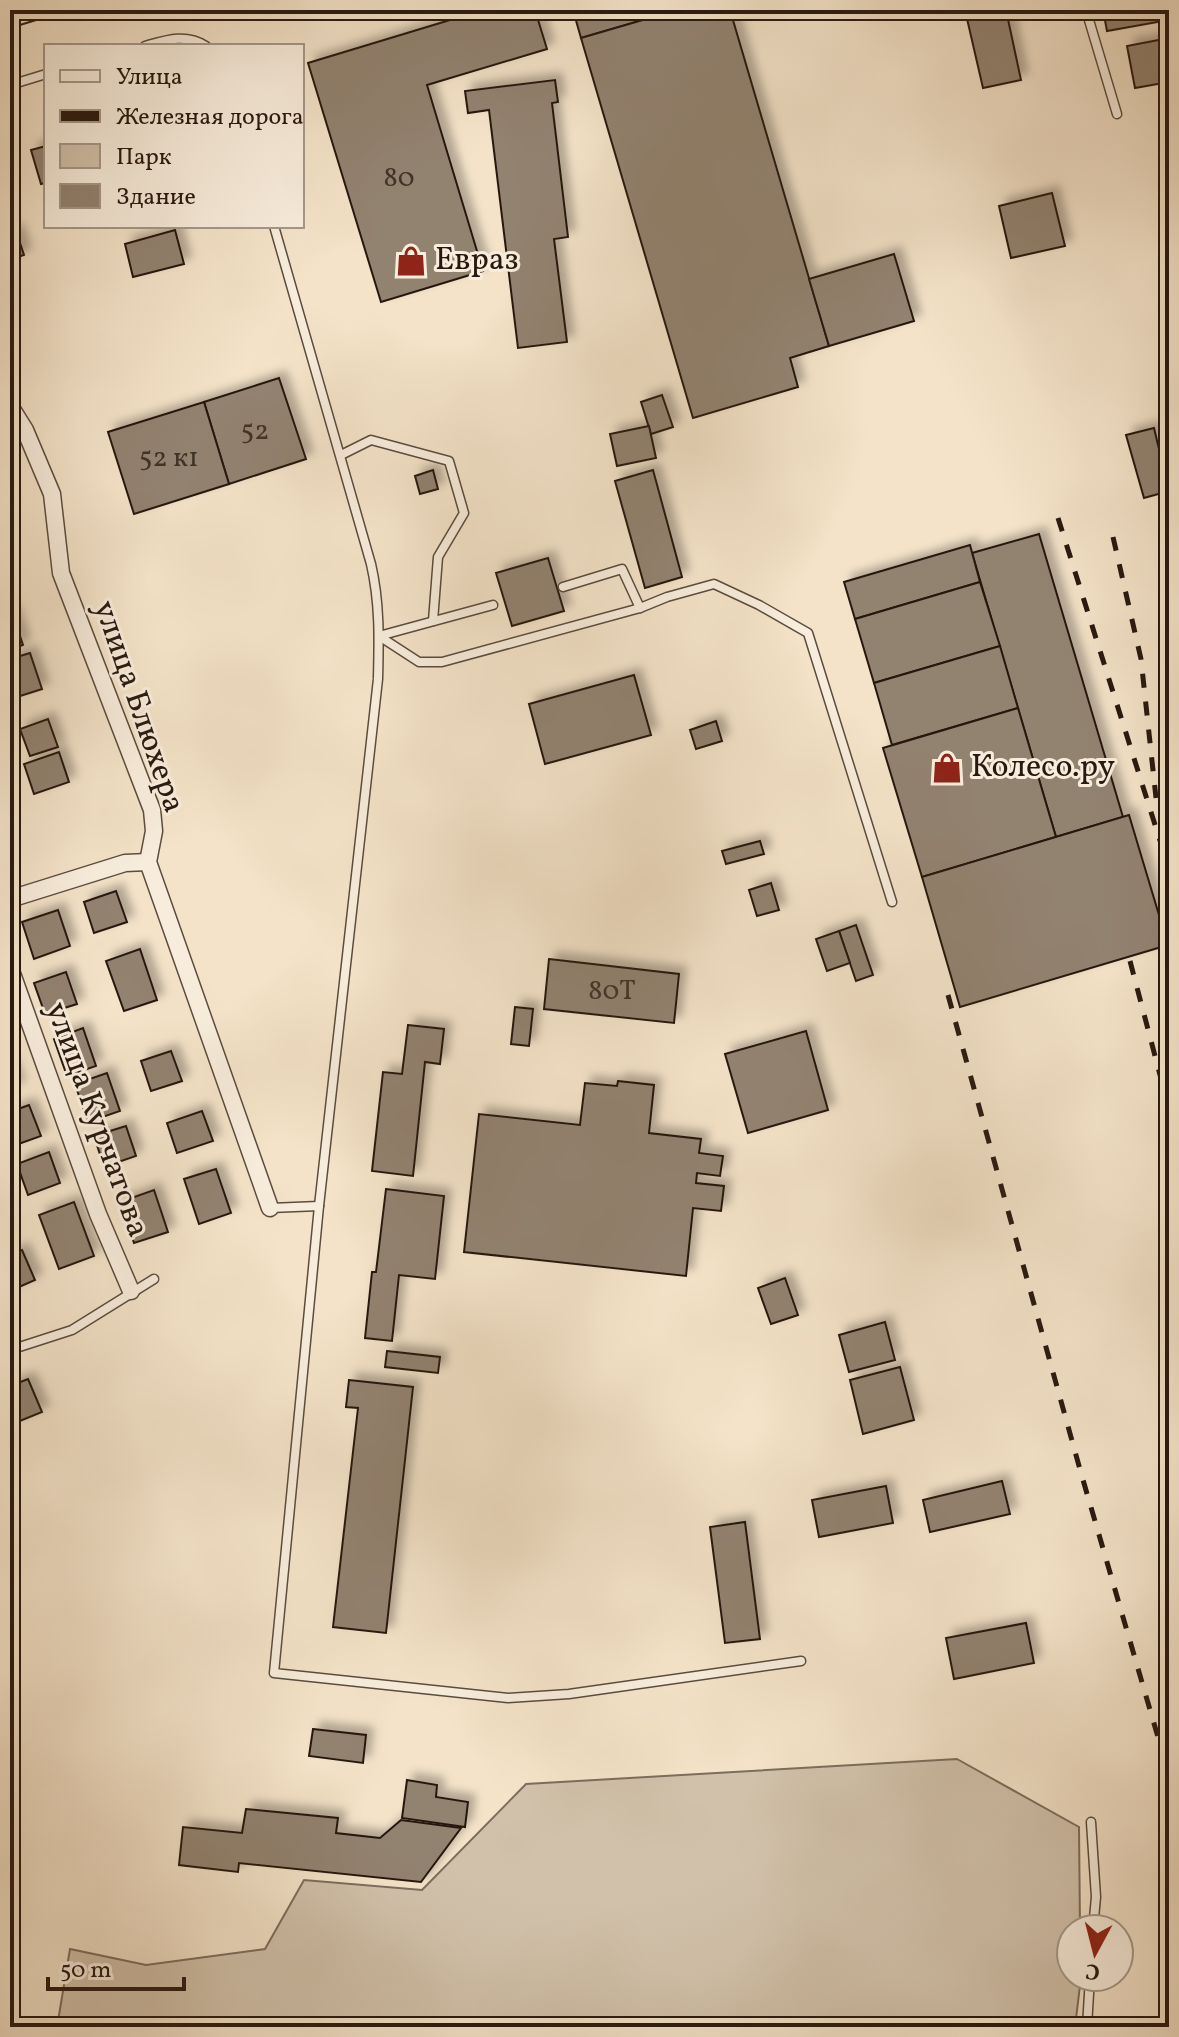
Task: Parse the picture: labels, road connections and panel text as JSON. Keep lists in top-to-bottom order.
{
  "streets": {
    "street": ["улица Блюхера", "улица Курчатова"]
  },
  "places": {
    "shop": ["Евраз", "Колесо.ру"]
  },
  "house_numbers": [
    "80",
    "52",
    "52 к1",
    "80Т"
  ],
  "legend": [
    "Улица",
    "Железная дорога",
    "Парк",
    "Здание"
  ],
  "scale_bar": "50 m",
  "north": "bottom"
}
